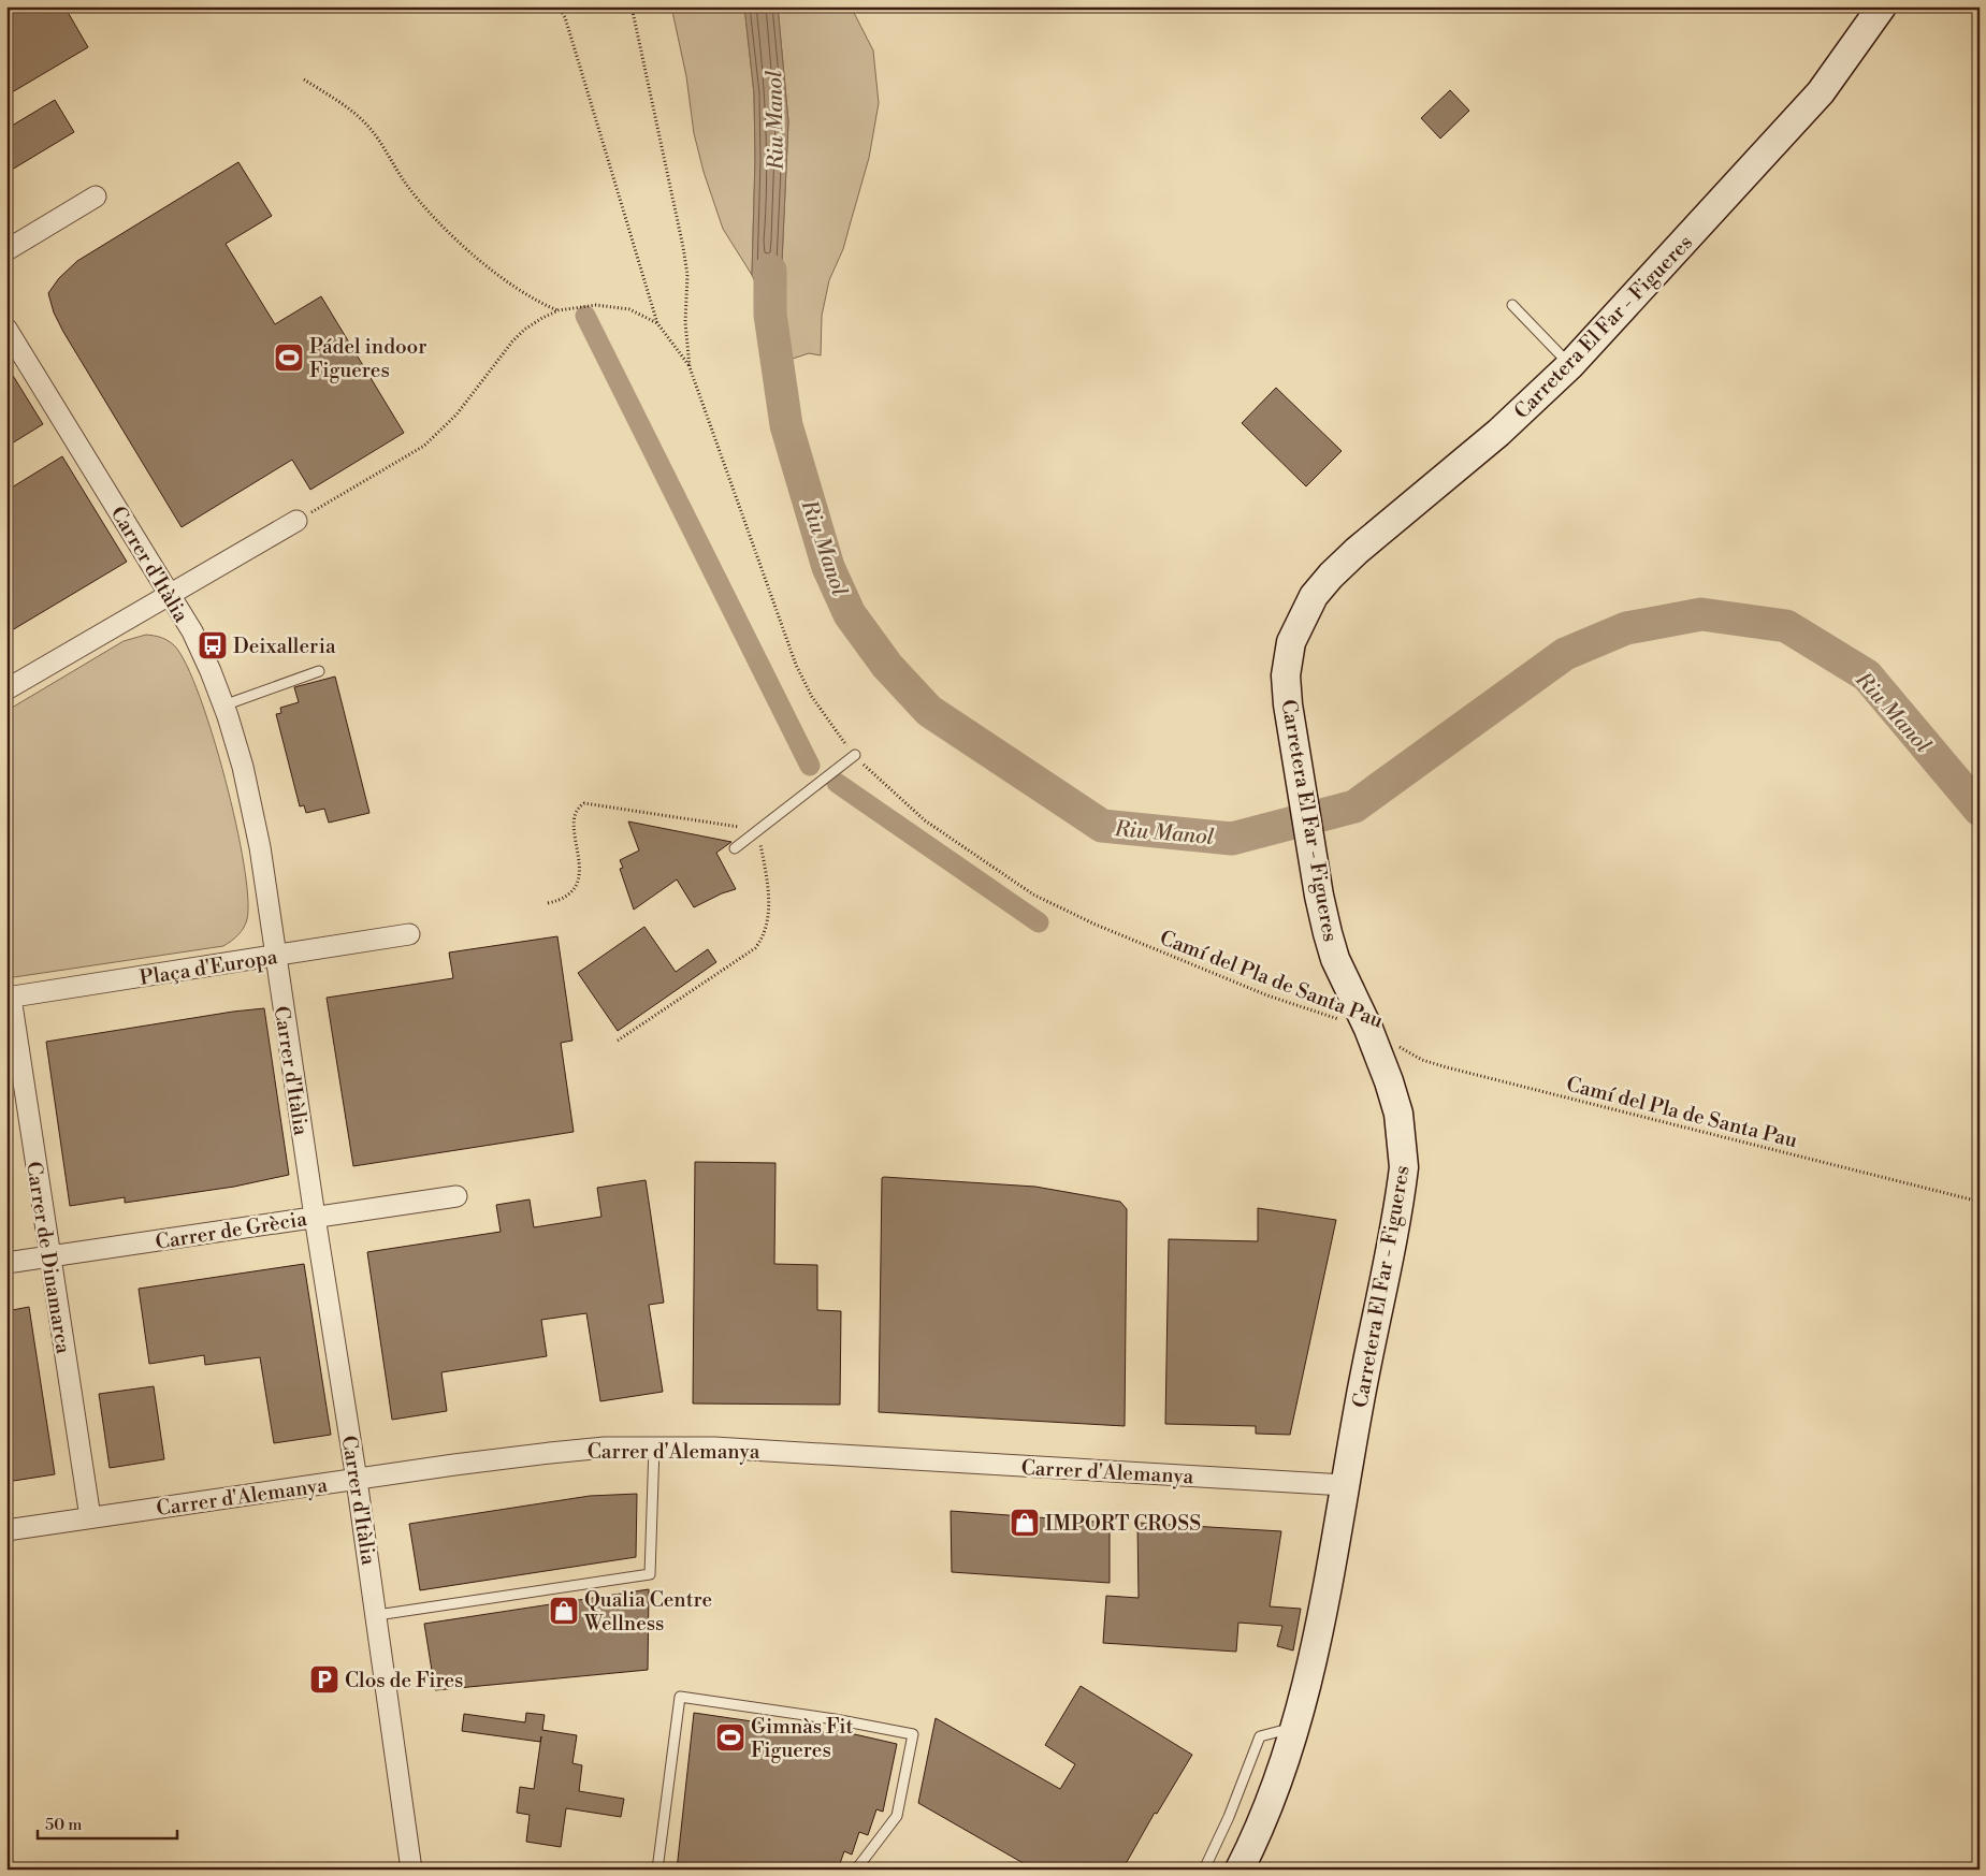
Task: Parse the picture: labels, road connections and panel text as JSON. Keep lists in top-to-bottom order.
{
  "streets": {
    "street": [
      "Carretera El Far - Figueres",
      "Carrer d'Itàlia",
      "Plaça d'Europa",
      "Carrer de Grècia",
      "Carrer de Dinamarca",
      "Carrer d'Alemanya"
    ],
    "path": ["Camí del Pla de Santa Pau"]
  },
  "crossings": [
    ["Carretera El Far - Figueres", "Camí del Pla de Santa Pau"],
    ["Carretera El Far - Figueres", "Carrer d'Alemanya"],
    ["Carrer d'Itàlia", "Plaça d'Europa"],
    ["Carrer d'Itàlia", "Carrer de Grècia"],
    ["Carrer d'Itàlia", "Carrer d'Alemanya"],
    ["Plaça d'Europa", "Carrer de Dinamarca"],
    ["Carrer de Grècia", "Carrer de Dinamarca"],
    ["Carrer de Dinamarca", "Carrer d'Alemanya"]
  ],
  "water": ["Riu Manol"],
  "places": {
    "sports": ["Pádel indoor Figueres", "Gimnàs Fit Figueres"],
    "bus stop": ["Deixalleria"],
    "shop": ["IMPORT CROSS", "Qualia Centre Wellness"],
    "parking": ["Clos de Fires"]
  },
  "scale_bar": "50 m"
}
